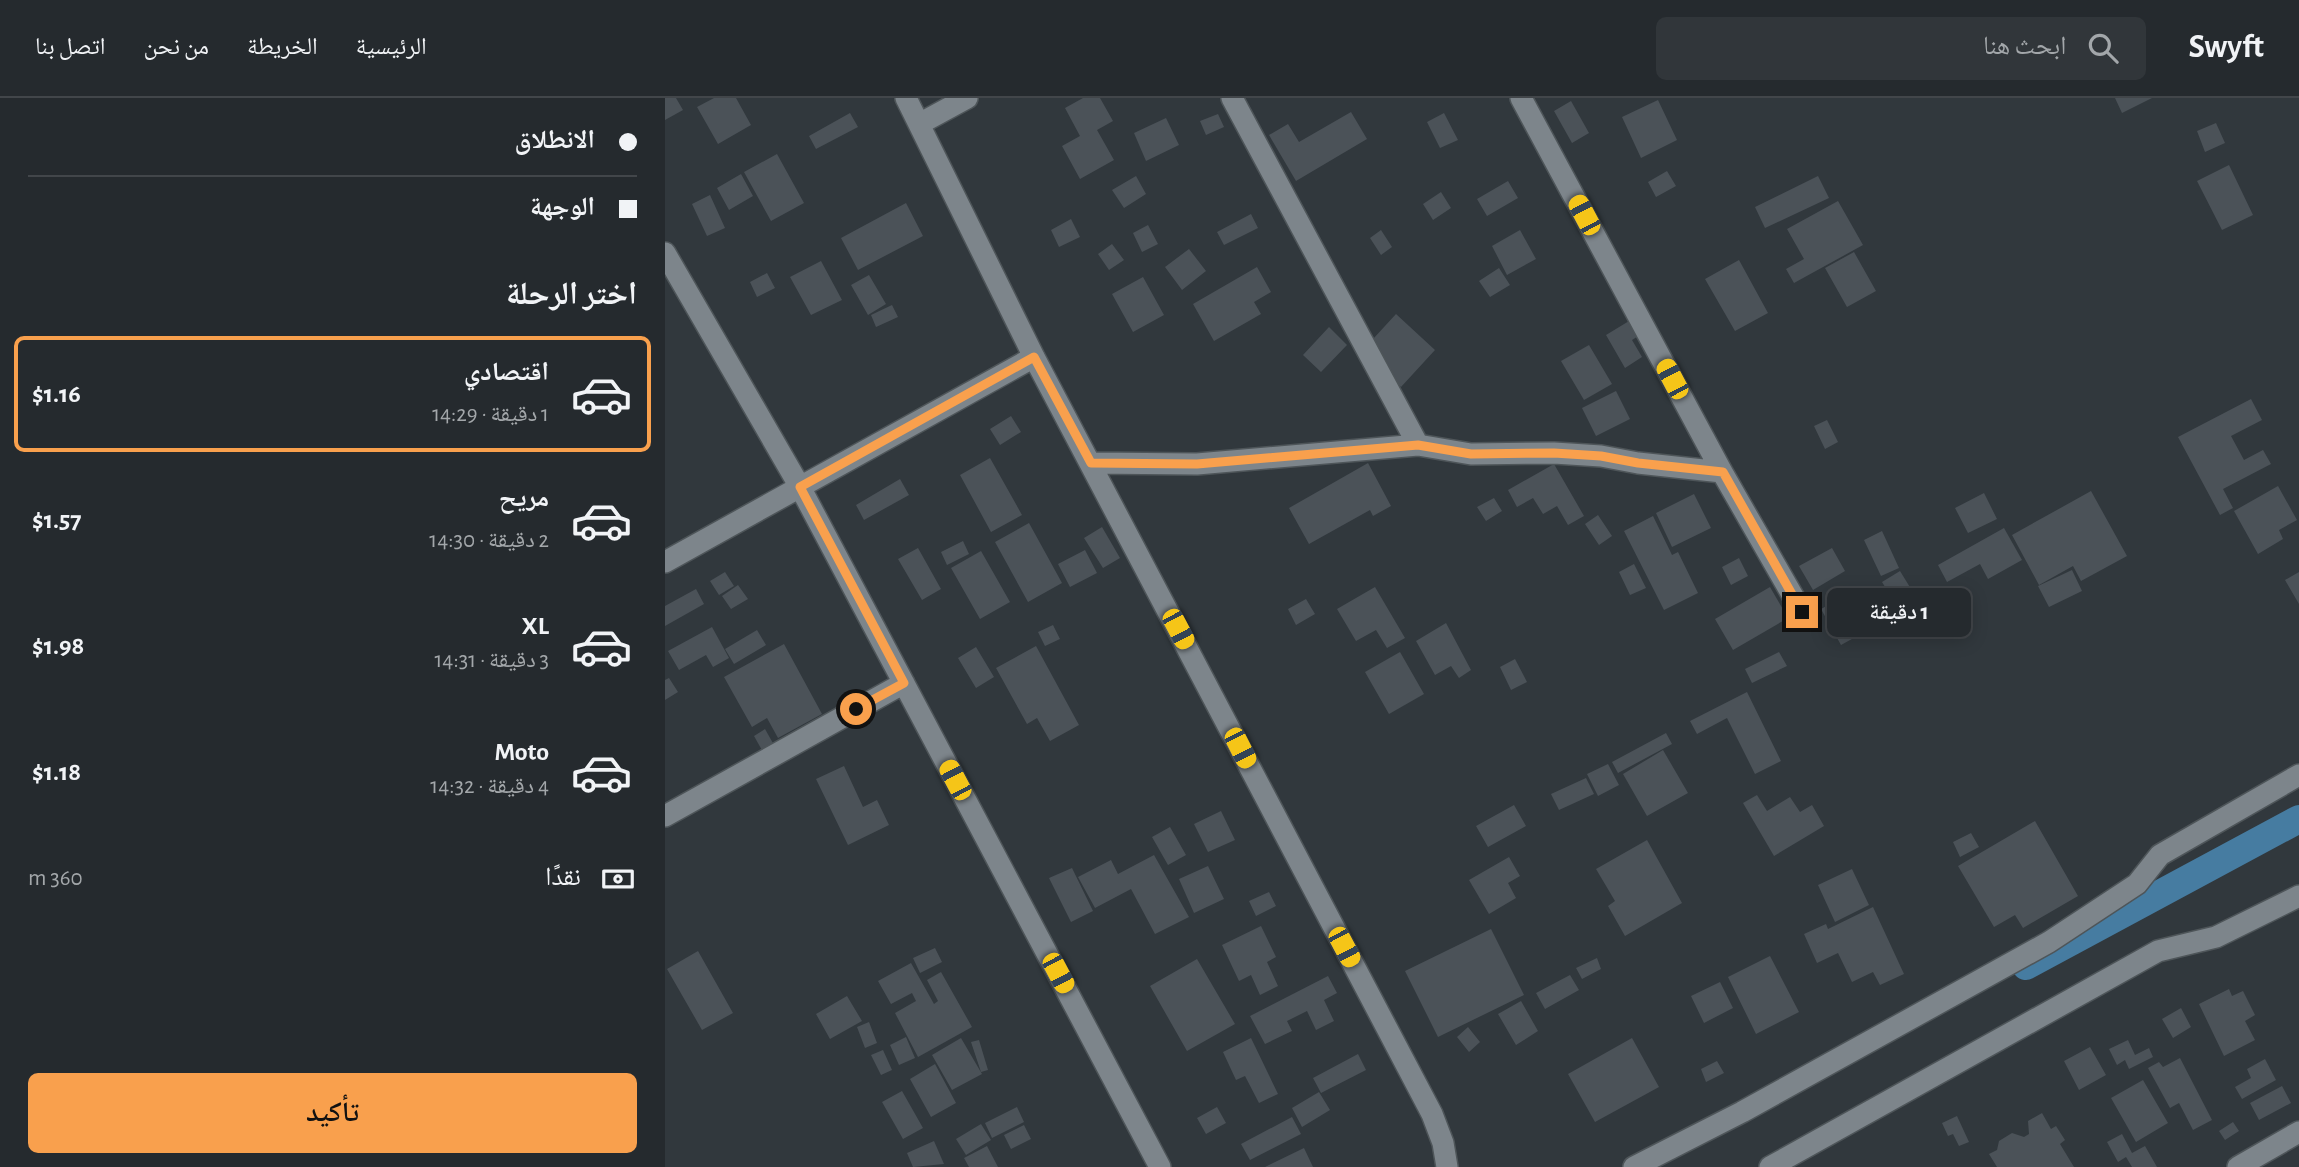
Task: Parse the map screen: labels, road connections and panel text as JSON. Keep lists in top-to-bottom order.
{
  "page": {
    "header": "Swyft",
    "search": "ابحث هنا",
    "nav": [
      "الرئيسية",
      "الخريطة",
      "من نحن",
      "اتصل بنا"
    ],
    "banner": ["الانطلاق", "الوجهة"],
    "heading": "اختر الرحلة",
    "list": [
      {
        "name": "اقتصادي",
        "note": "1 دقيقة · 14:29",
        "value": "$1.16"
      },
      {
        "name": "مريح",
        "note": "2 دقيقة · 14:30",
        "value": "$1.57"
      },
      {
        "name": "XL",
        "note": "3 دقيقة · 14:31",
        "value": "$1.98"
      },
      {
        "name": "Moto",
        "note": "4 دقيقة · 14:32",
        "value": "$1.18"
      }
    ],
    "bubble": "1 دقيقة",
    "pay": ["نقدًا", "360 m"],
    "buttons": "تأكيد"
  }
}
